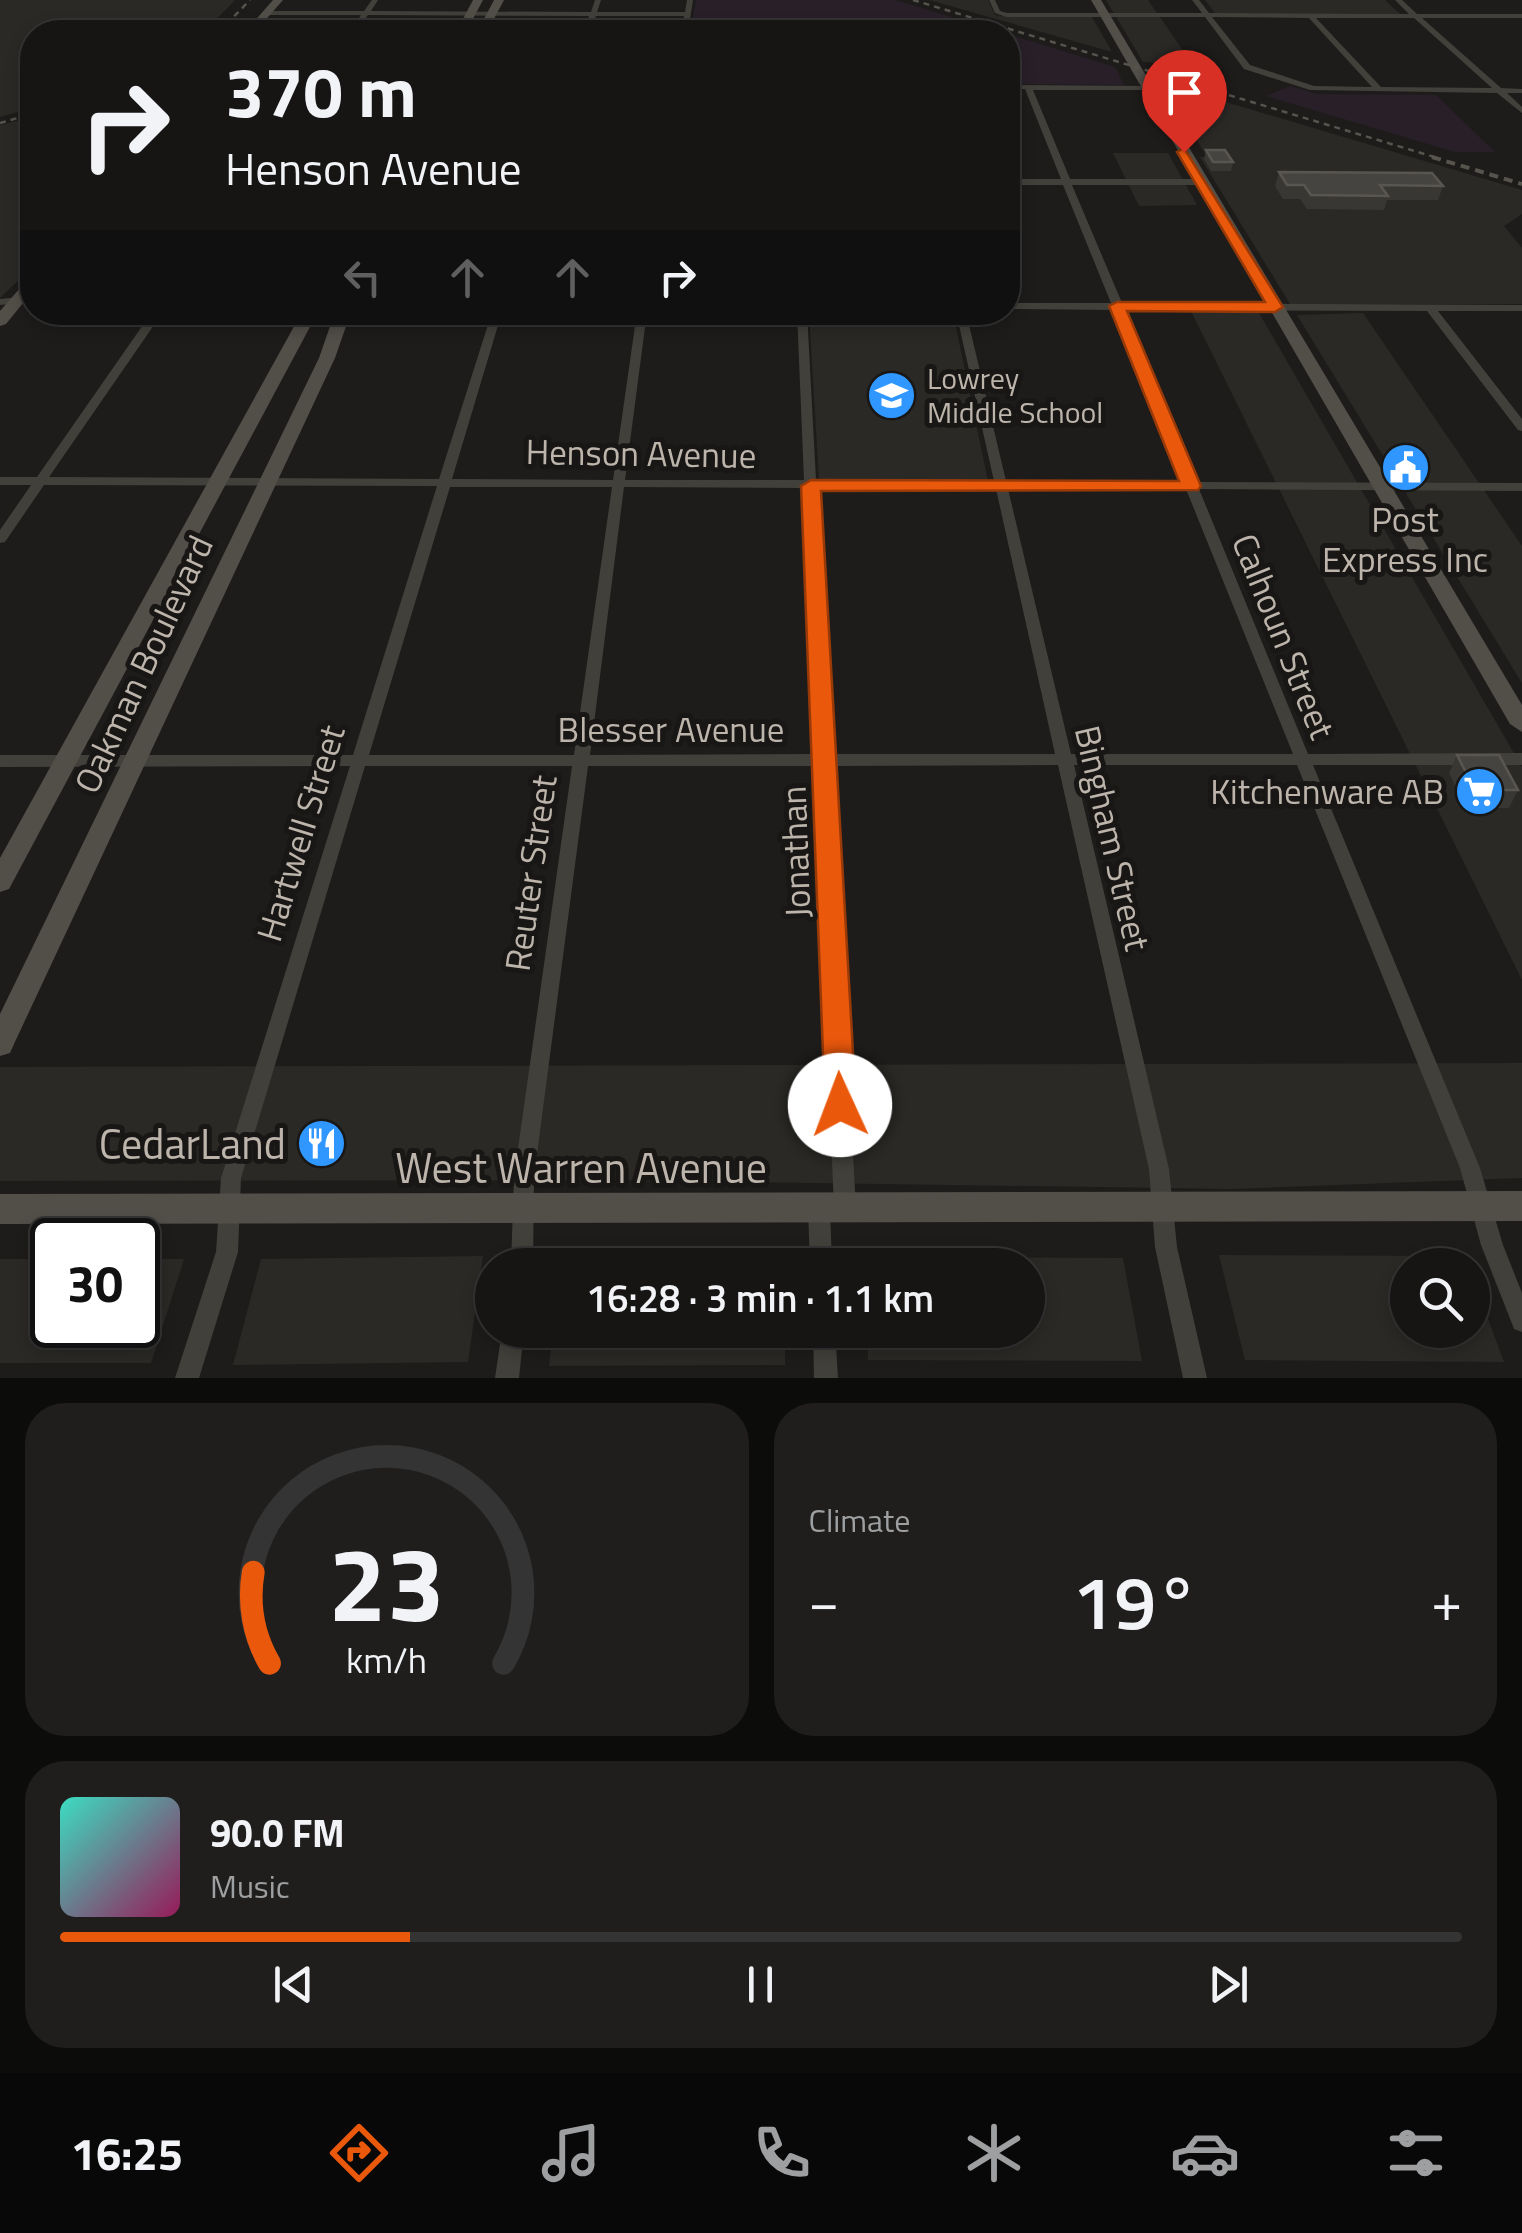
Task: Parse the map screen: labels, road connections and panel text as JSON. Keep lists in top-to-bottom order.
{
  "streets": {
    "main road": ["Oakman Boulevard", "West Warren Avenue"],
    "street": [
      "Henson Avenue",
      "Calhoun Street",
      "Blesser Avenue",
      "Hartwell Street",
      "Bingham Street",
      "Jonathan",
      "Reuter Street"
    ]
  },
  "crossings": [
    ["Henson Avenue", "Calhoun Street"],
    ["Henson Avenue", "Oakman Boulevard"],
    ["Henson Avenue", "Hartwell Street"],
    ["Henson Avenue", "Bingham Street"],
    ["Henson Avenue", "Jonathan"],
    ["Henson Avenue", "Reuter Street"],
    ["Calhoun Street", "Blesser Avenue"],
    ["Calhoun Street", "West Warren Avenue"],
    ["Oakman Boulevard", "Blesser Avenue"],
    ["Blesser Avenue", "Hartwell Street"],
    ["Blesser Avenue", "Bingham Street"],
    ["Blesser Avenue", "Jonathan"],
    ["Blesser Avenue", "Reuter Street"],
    ["Hartwell Street", "West Warren Avenue"],
    ["Bingham Street", "West Warren Avenue"],
    ["Jonathan", "West Warren Avenue"],
    ["Reuter Street", "West Warren Avenue"]
  ],
  "places": {
    "school or university": ["Lowrey Middle School"],
    "public building": ["Post Express Inc"],
    "supermarket": ["Kitchenware AB"],
    "restaurant": ["CedarLand"]
  },
  "page": {
    "turn": ["370 m", "Henson Avenue"],
    "limit": "30",
    "trip": "16:28 · 3 min · 1.1 km",
    "tile": "Climate",
    "heat": ["−", "19°", "+"],
    "song": ["90.0 FM", "Music"],
    "tabs": "16:25",
    "gauge": ["23", "km/h"]
  }
}
